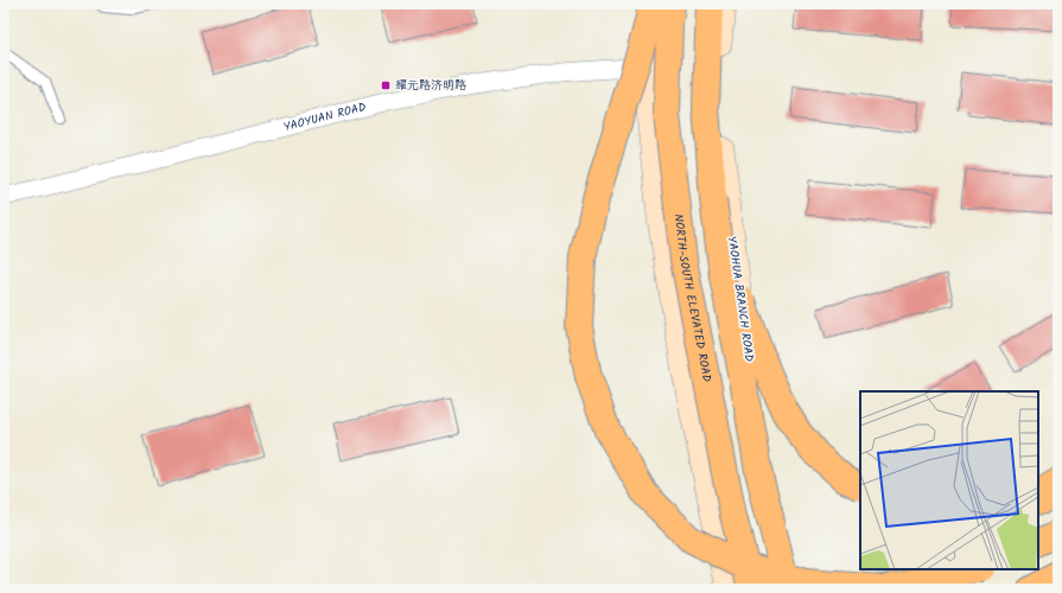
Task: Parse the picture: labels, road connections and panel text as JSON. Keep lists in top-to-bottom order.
{
  "streets": {
    "main road": ["NORTH-SOUTH ELEVATED ROAD"],
    "street": ["YAOYUAN ROAD", "YAOHUA BRANCH ROAD"]
  },
  "places": {
    "transit": ["耀元路济明路"]
  }
}
